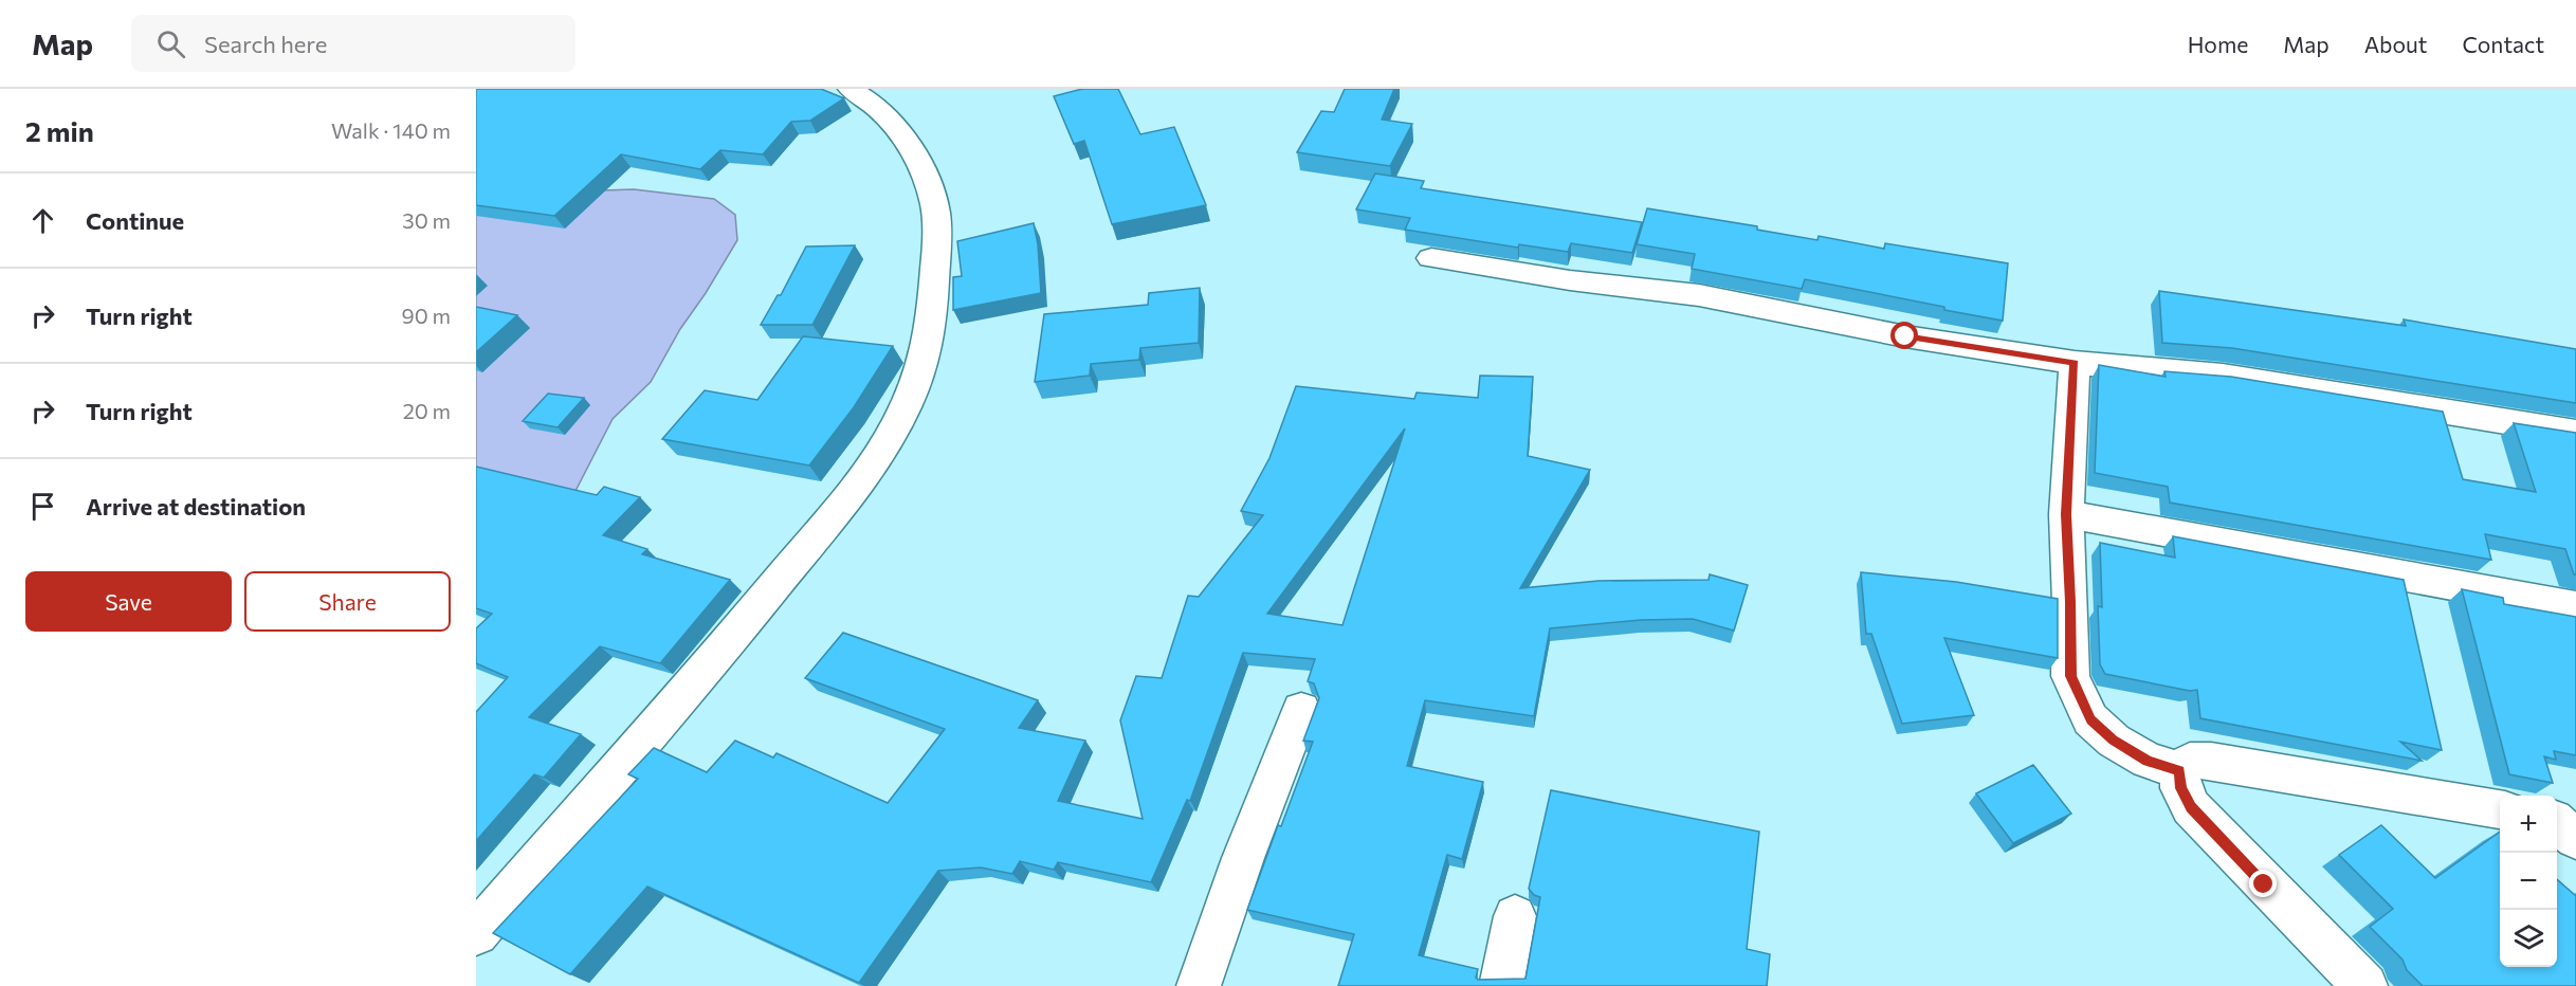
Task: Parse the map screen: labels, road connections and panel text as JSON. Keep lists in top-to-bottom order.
{
  "page": {
    "header": "Map",
    "search": "Search here",
    "nav": [
      "Home",
      "Map",
      "About",
      "Contact"
    ],
    "heading": ["2 min", "Walk · 140 m"],
    "list": [
      ["Continue", "30 m"],
      ["Turn right", "90 m"],
      ["Turn right", "20 m"],
      "Arrive at destination"
    ],
    "buttons": ["Save", "Share"],
    "map_buttons": ["+", "−"]
  }
}
